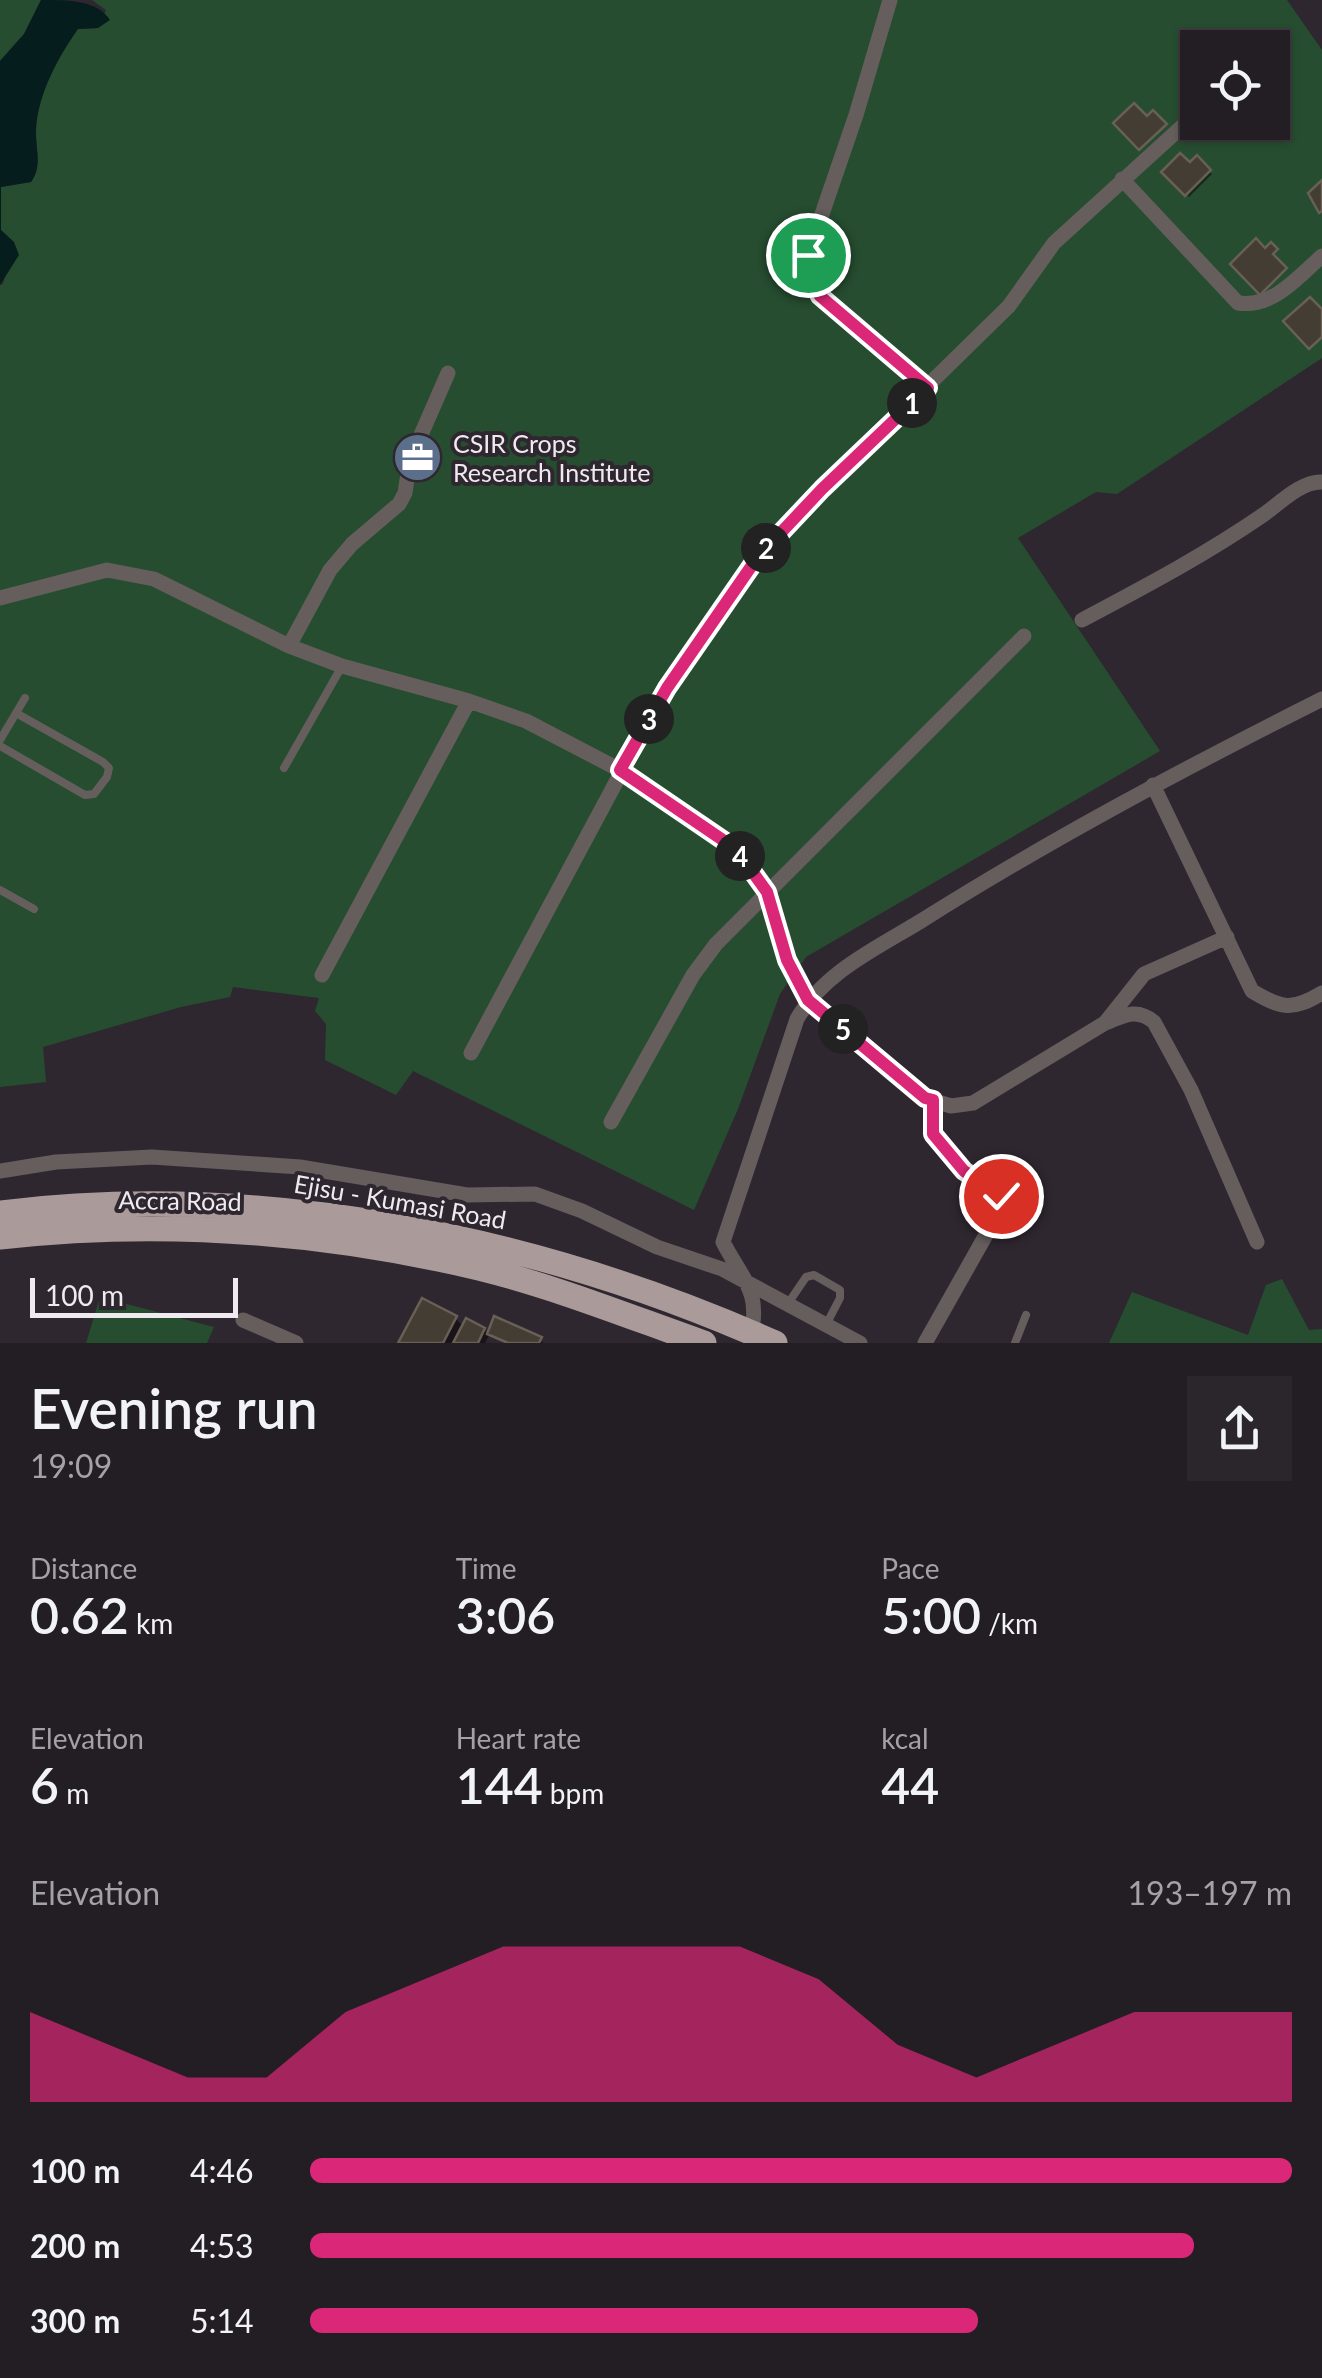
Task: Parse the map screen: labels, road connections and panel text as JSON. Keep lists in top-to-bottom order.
{
  "streets": {
    "highway": ["Accra Road", "Ejisu - Kumasi Road"]
  },
  "places": {
    "office": ["CSIR Crops Research Institute"]
  },
  "scale_bar": "100 m",
  "page": {
    "pins": [
      "1",
      "2",
      "3",
      "4",
      "5"
    ],
    "scale": "100 m",
    "heading": ["Evening run", "19:09"],
    "stats": [
      ["Distance", "0.62 km"],
      ["Time", "3:06"],
      ["Pace", "5:00 /km"],
      ["Elevation", "6 m"],
      ["Heart rate", "144 bpm"],
      ["kcal", "44"]
    ],
    "chart": ["Elevation", "193–197 m"],
    "list": [
      {
        "name": "100 m",
        "note": "4:46"
      },
      {
        "name": "200 m",
        "note": "4:53"
      },
      {
        "name": "300 m",
        "note": "5:14"
      }
    ]
  }
}
